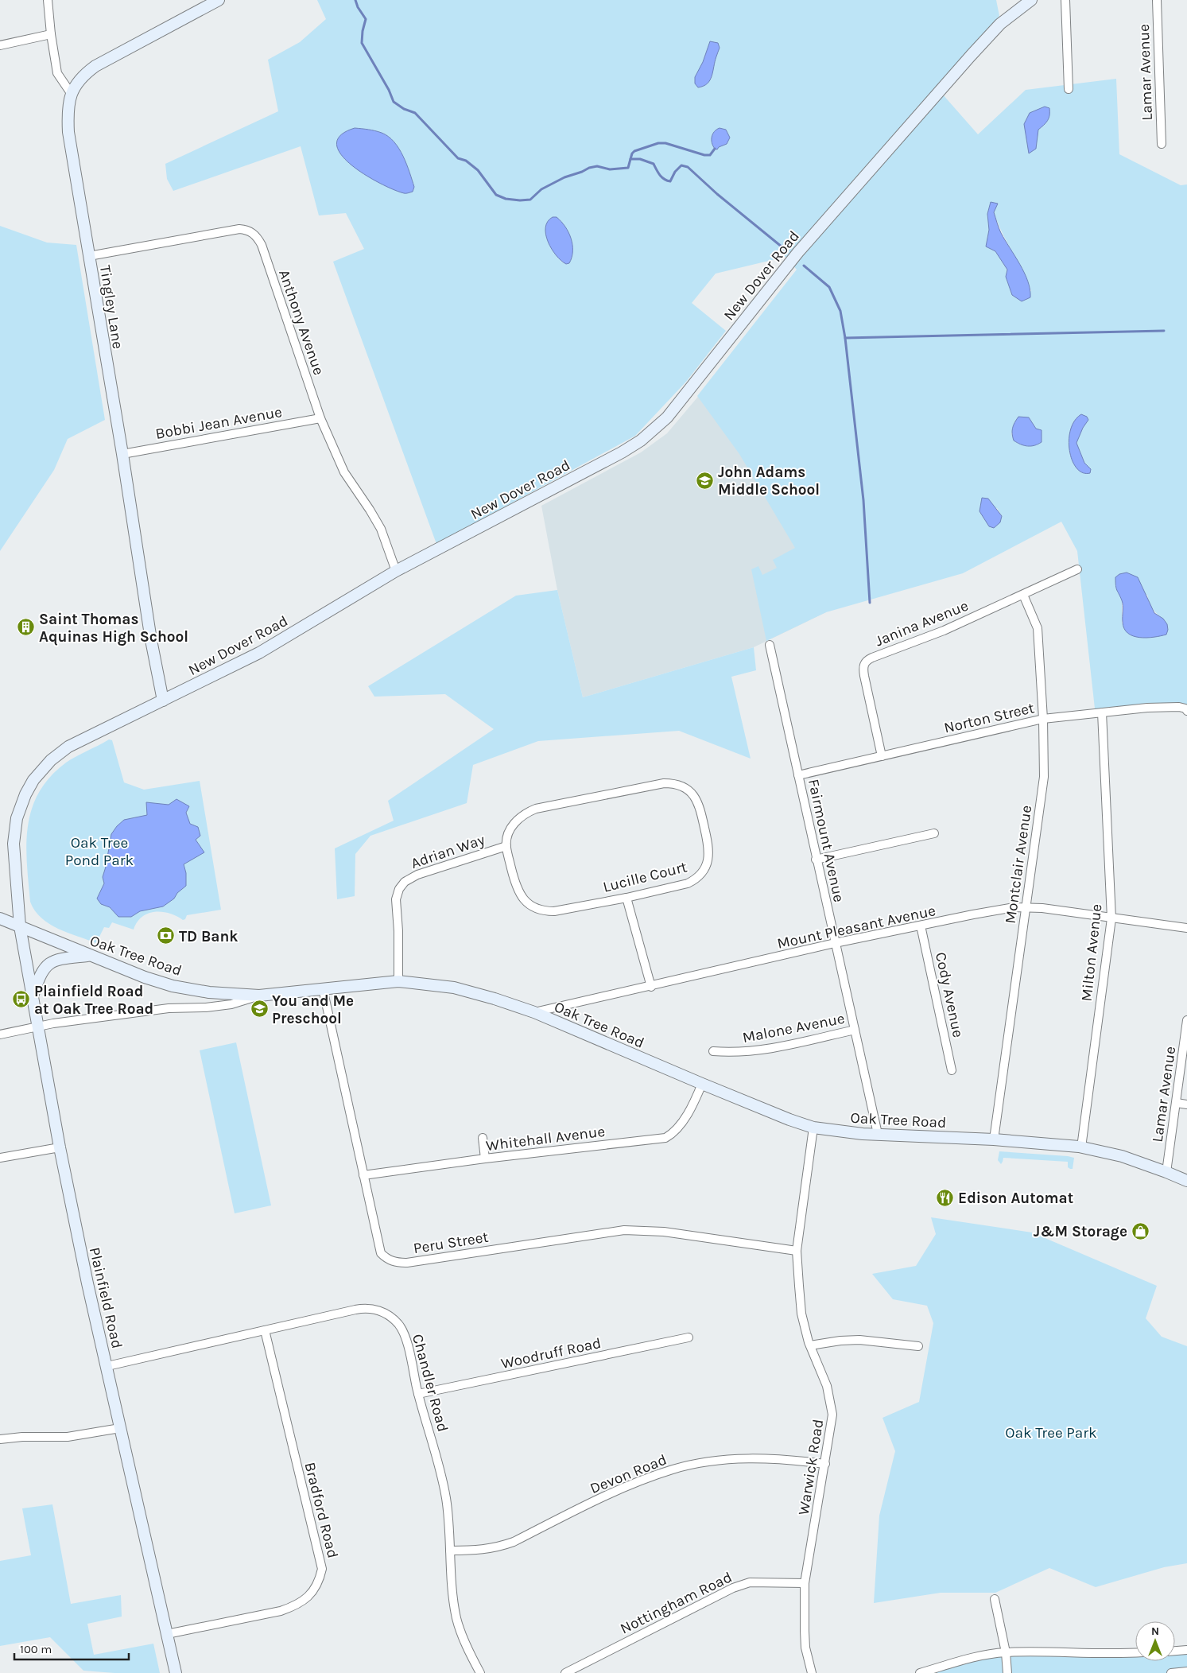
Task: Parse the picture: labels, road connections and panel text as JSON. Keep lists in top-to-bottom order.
{
  "streets": {
    "street": [
      "Lamar Avenue",
      "New Dover Road",
      "Tingley Lane",
      "Anthony Avenue",
      "Bobbi Jean Avenue",
      "Janina Avenue",
      "Norton Street",
      "Fairmount Avenue",
      "Adrian Way",
      "Montclair Avenue",
      "Lucille Court",
      "Mount Pleasant Avenue",
      "Milton Avenue",
      "Oak Tree Road",
      "Cody Avenue",
      "Malone Avenue",
      "Whitehall Avenue",
      "Peru Street",
      "Plainfield Road",
      "Woodruff Road",
      "Chandler Road",
      "Warwick Road",
      "Devon Road",
      "Bradford Road",
      "Nottingham Road"
    ]
  },
  "crossings": [
    ["Lamar Avenue", "Oak Tree Road"],
    ["New Dover Road", "Tingley Lane"],
    ["New Dover Road", "Anthony Avenue"],
    ["New Dover Road", "Oak Tree Road"],
    ["New Dover Road", "Plainfield Road"],
    ["Tingley Lane", "Anthony Avenue"],
    ["Tingley Lane", "Bobbi Jean Avenue"],
    ["Anthony Avenue", "Bobbi Jean Avenue"],
    ["Janina Avenue", "Norton Street"],
    ["Janina Avenue", "Montclair Avenue"],
    ["Norton Street", "Fairmount Avenue"],
    ["Norton Street", "Montclair Avenue"],
    ["Norton Street", "Milton Avenue"],
    ["Fairmount Avenue", "Mount Pleasant Avenue"],
    ["Fairmount Avenue", "Oak Tree Road"],
    ["Fairmount Avenue", "Malone Avenue"],
    ["Adrian Way", "Lucille Court"],
    ["Adrian Way", "Oak Tree Road"],
    ["Montclair Avenue", "Mount Pleasant Avenue"],
    ["Montclair Avenue", "Oak Tree Road"],
    ["Mount Pleasant Avenue", "Milton Avenue"],
    ["Mount Pleasant Avenue", "Oak Tree Road"],
    ["Mount Pleasant Avenue", "Cody Avenue"],
    ["Milton Avenue", "Oak Tree Road"],
    ["Oak Tree Road", "Whitehall Avenue"],
    ["Oak Tree Road", "Peru Street"],
    ["Oak Tree Road", "Plainfield Road"],
    ["Oak Tree Road", "Warwick Road"],
    ["Whitehall Avenue", "Peru Street"],
    ["Peru Street", "Warwick Road"],
    ["Plainfield Road", "Chandler Road"],
    ["Plainfield Road", "Bradford Road"],
    ["Woodruff Road", "Chandler Road"],
    ["Chandler Road", "Devon Road"],
    ["Chandler Road", "Bradford Road"],
    ["Warwick Road", "Devon Road"],
    ["Warwick Road", "Nottingham Road"]
  ],
  "parks": ["Oak Tree Pond Park", "Oak Tree Park"],
  "places": {
    "school or university": ["John Adams Middle School", "You and Me Preschool"],
    "building": ["Saint Thomas Aquinas High School"],
    "bank": ["TD Bank"],
    "bus stop": ["Plainfield Road at Oak Tree Road"],
    "restaurant": ["Edison Automat"],
    "shop": ["J&M Storage"]
  },
  "scale_bar": "100 m",
  "north": "top"
}
